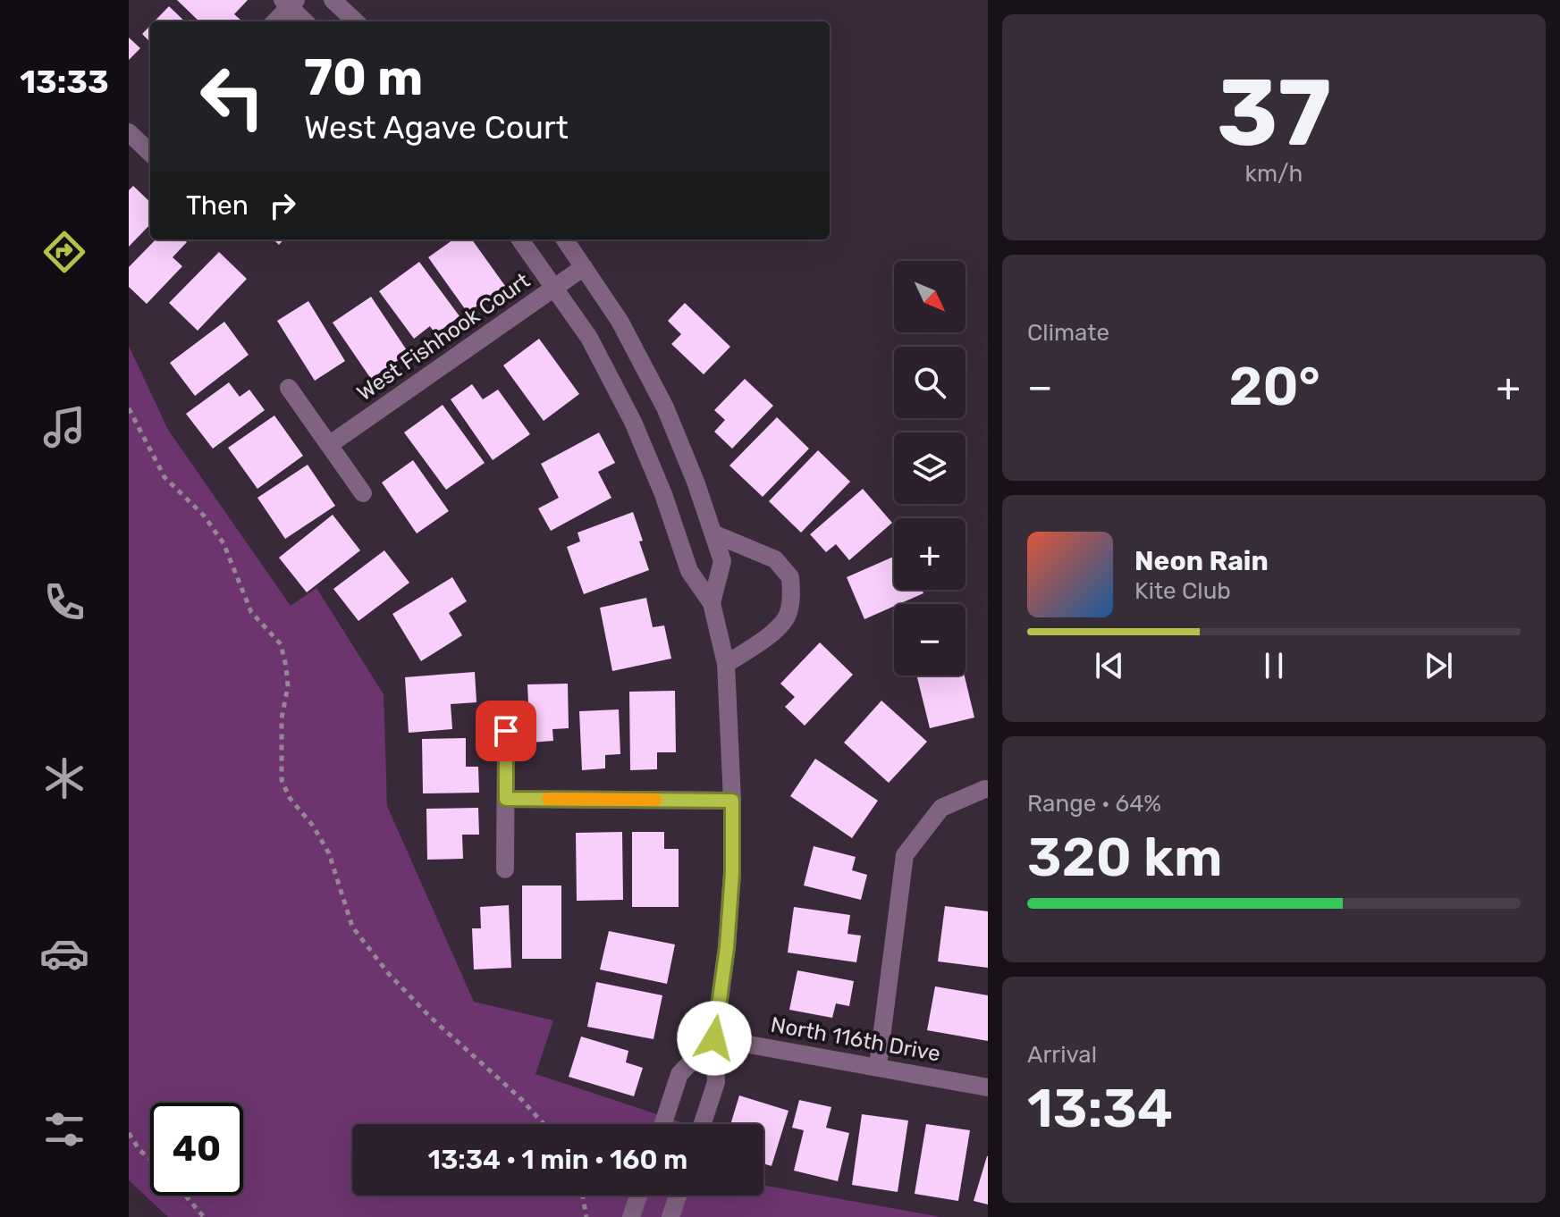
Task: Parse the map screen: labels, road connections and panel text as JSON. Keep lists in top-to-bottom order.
{
  "streets": {
    "street": ["West Fishhook Court", "North 116th Drive"]
  },
  "north": "bottom right",
  "page": {
    "tabs": "13:33",
    "tile": [
      ["37", "km/h"],
      "Climate",
      ["Range · 64%", "320 km"],
      ["Arrival", "13:34"]
    ],
    "turn": ["70 m", "West Agave Court"],
    "then": "Then",
    "map_buttons": ["+", "−"],
    "heat": ["−", "20°", "+"],
    "song": ["Neon Rain", "Kite Club"],
    "limit": "40",
    "trip": "13:34 · 1 min · 160 m"
  }
}
